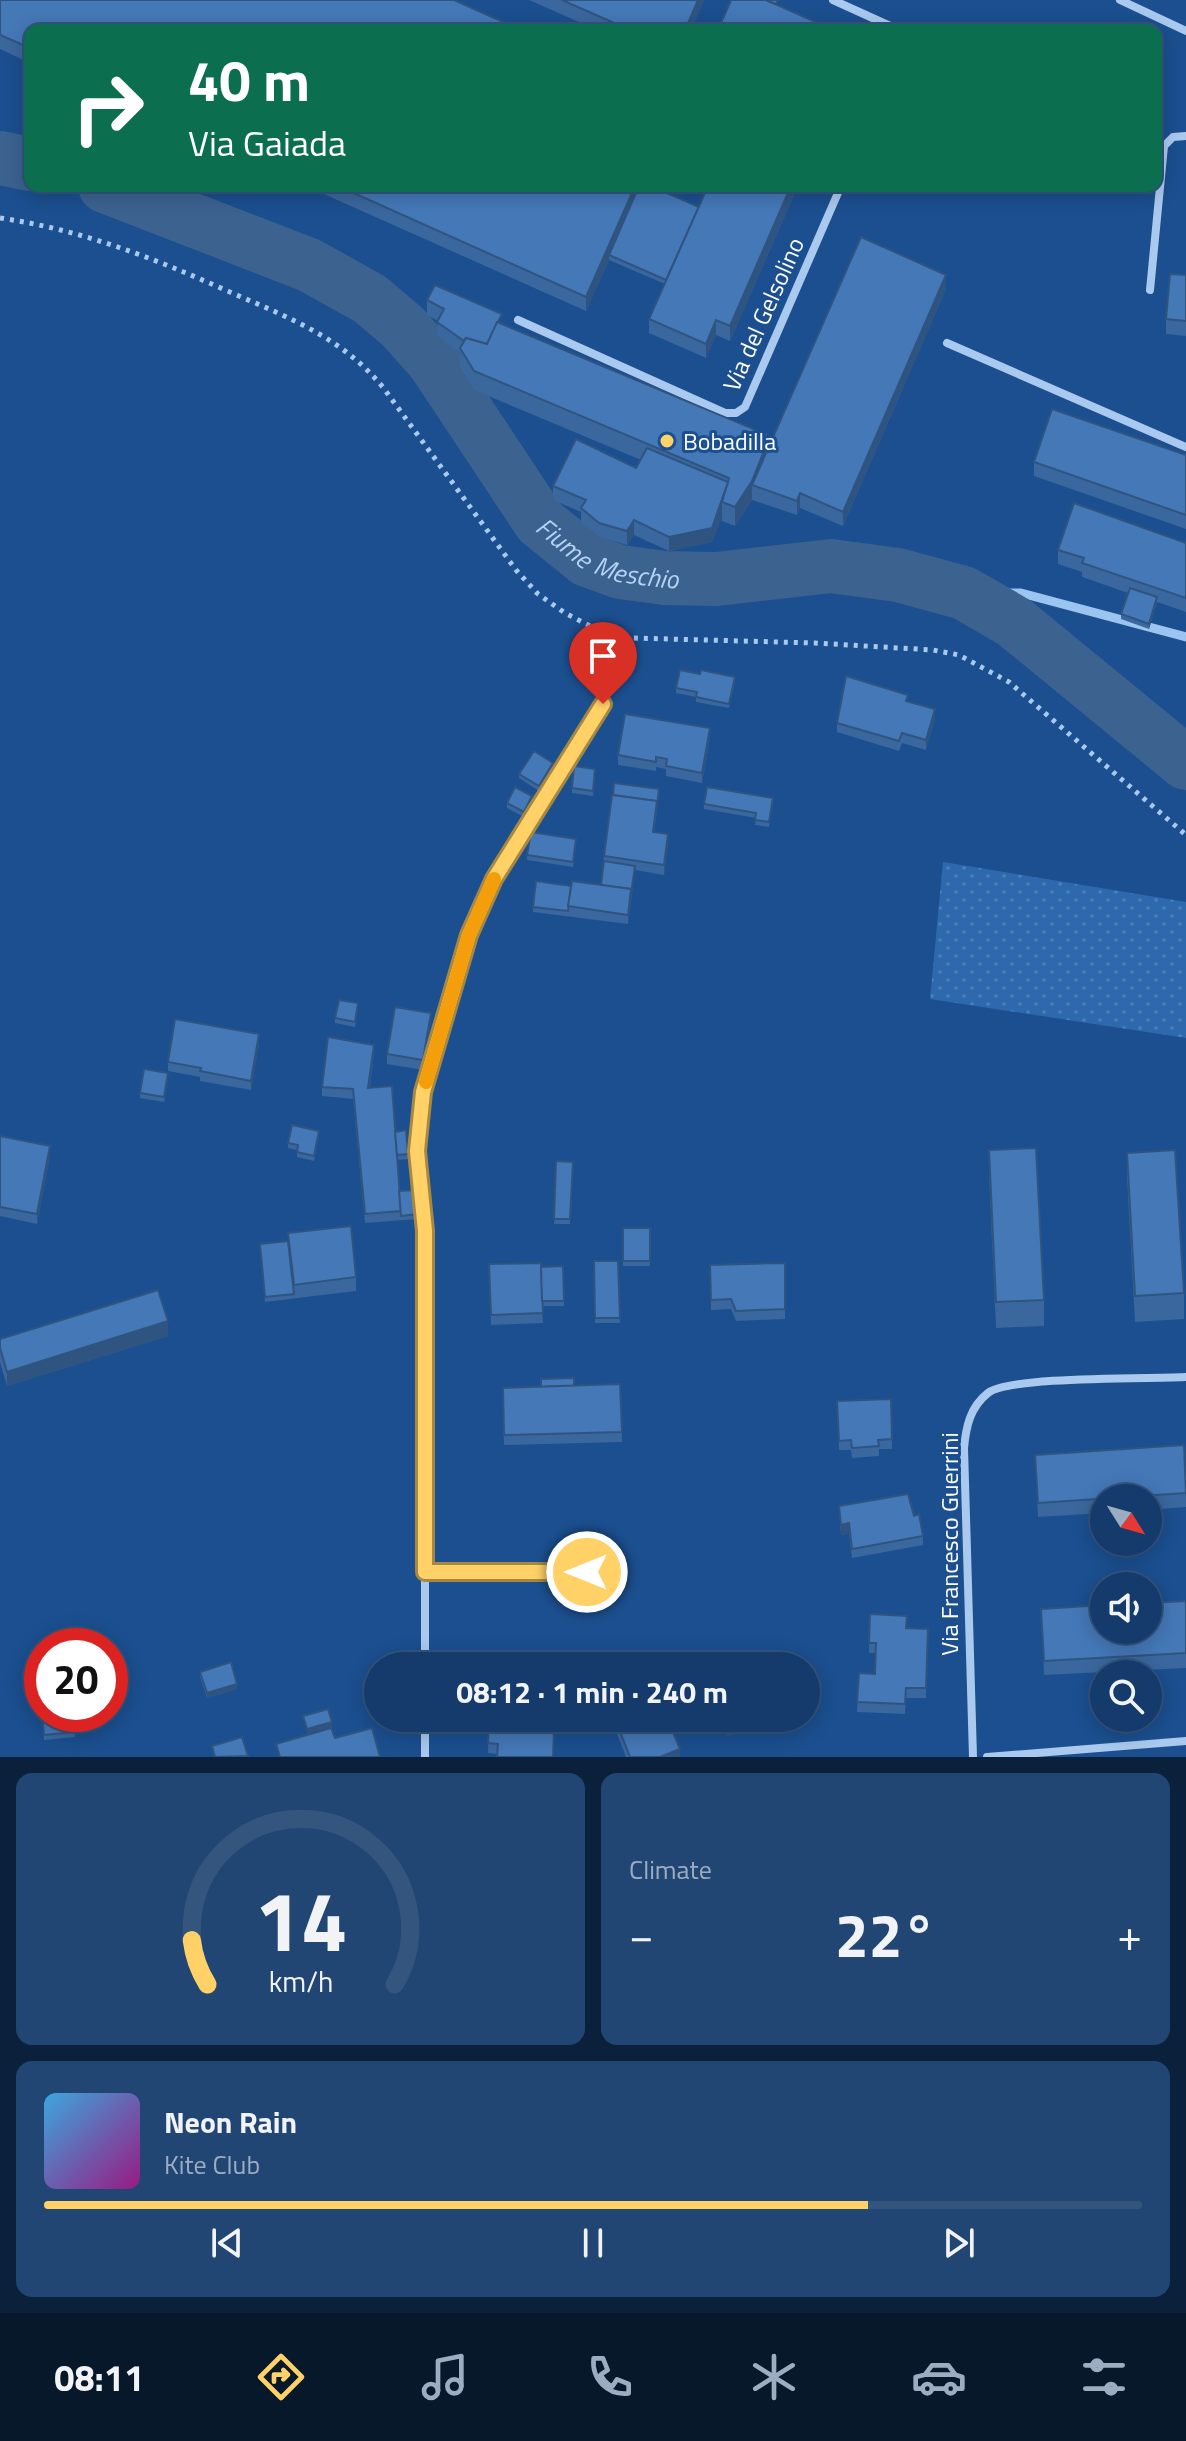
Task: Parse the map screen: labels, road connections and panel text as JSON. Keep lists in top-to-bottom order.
{
  "streets": {
    "street": ["Via del Gelsolino", "Via Francesco Guerrini"]
  },
  "water": ["Fiume Meschio"],
  "places": ["Bobadilla"],
  "north": "bottom right",
  "page": {
    "turn": ["40 m", "Via Gaiada"],
    "limit": "20",
    "trip": "08:12 · 1 min · 240 m",
    "tile": "Climate",
    "heat": ["−", "22°", "+"],
    "song": ["Neon Rain", "Kite Club"],
    "tabs": "08:11",
    "gauge": ["14", "km/h"]
  }
}
